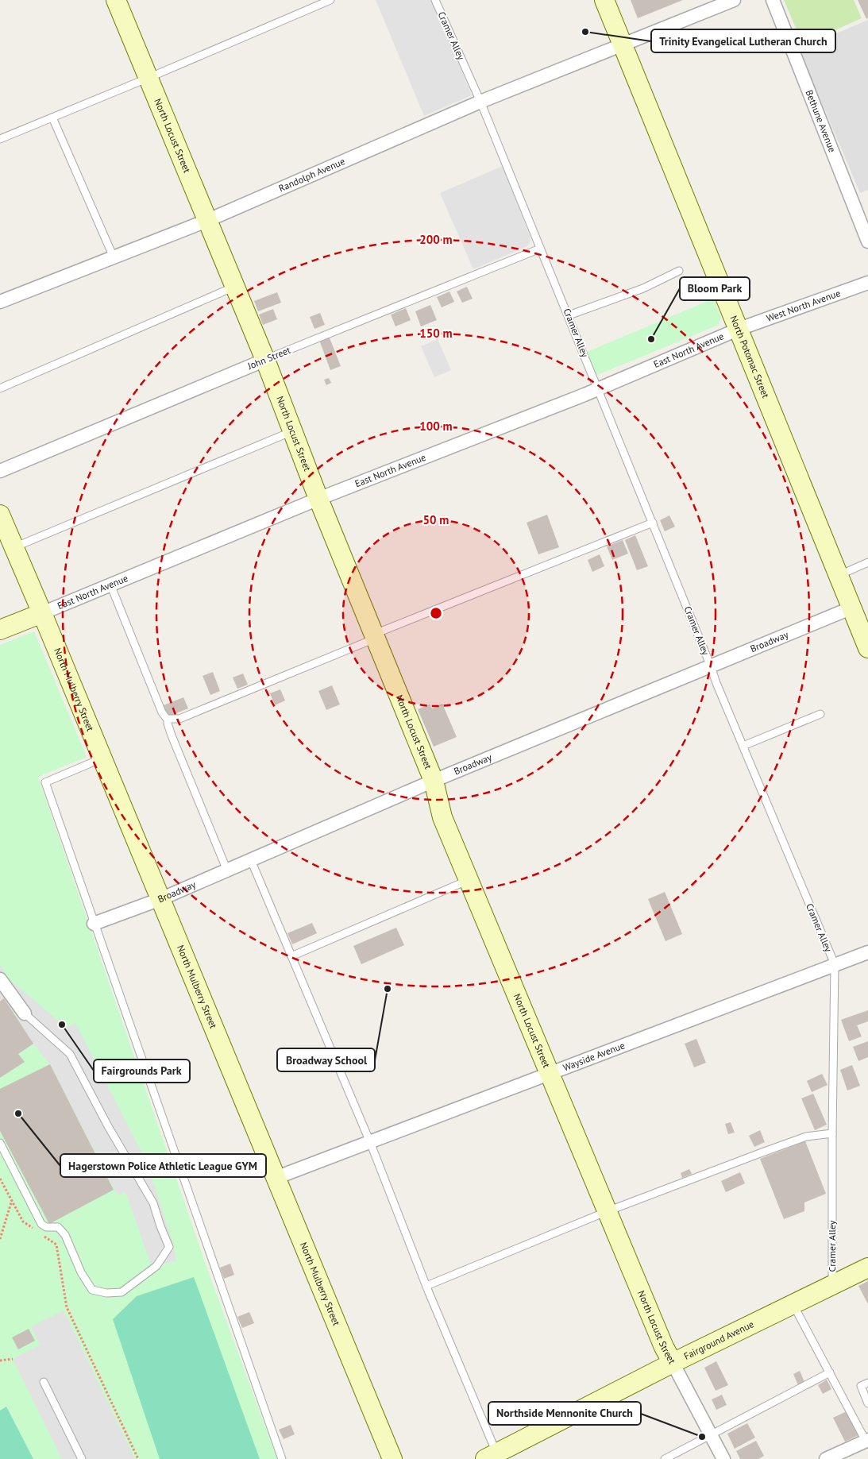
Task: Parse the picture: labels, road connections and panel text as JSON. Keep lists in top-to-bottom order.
{
  "streets": {
    "main road": [
      "North Locust Street",
      "North Potomac Street",
      "North Mulberry Street",
      "Fairground Avenue"
    ],
    "street": [
      "Bethune Avenue",
      "Randolph Avenue",
      "West North Avenue",
      "East North Avenue",
      "John Street",
      "Broadway",
      "Wayside Avenue"
    ],
    "lane": ["Cramer Alley"]
  },
  "crossings": [
    ["Cramer Alley", "Randolph Avenue"],
    ["Cramer Alley", "East North Avenue"],
    ["Cramer Alley", "John Street"],
    ["Cramer Alley", "Broadway"],
    ["Cramer Alley", "Wayside Avenue"],
    ["Cramer Alley", "Fairground Avenue"],
    ["North Locust Street", "Randolph Avenue"],
    ["North Locust Street", "East North Avenue"],
    ["North Locust Street", "John Street"],
    ["North Locust Street", "Broadway"],
    ["North Locust Street", "Wayside Avenue"],
    ["North Locust Street", "Fairground Avenue"],
    ["Randolph Avenue", "North Potomac Street"],
    ["West North Avenue", "East North Avenue"],
    ["West North Avenue", "North Potomac Street"],
    ["East North Avenue", "North Potomac Street"],
    ["East North Avenue", "North Mulberry Street"],
    ["North Potomac Street", "Broadway"],
    ["Broadway", "North Mulberry Street"],
    ["North Mulberry Street", "Wayside Avenue"]
  ],
  "places": [
    "Trinity Evangelical Lutheran Church",
    "Bloom Park",
    "Broadway School",
    "Fairgrounds Park",
    "Hagerstown Police Athletic League GYM",
    "Northside Mennonite Church"
  ],
  "rings": [
    "200 m",
    "150 m",
    "100 m",
    "50 m"
  ]
}
